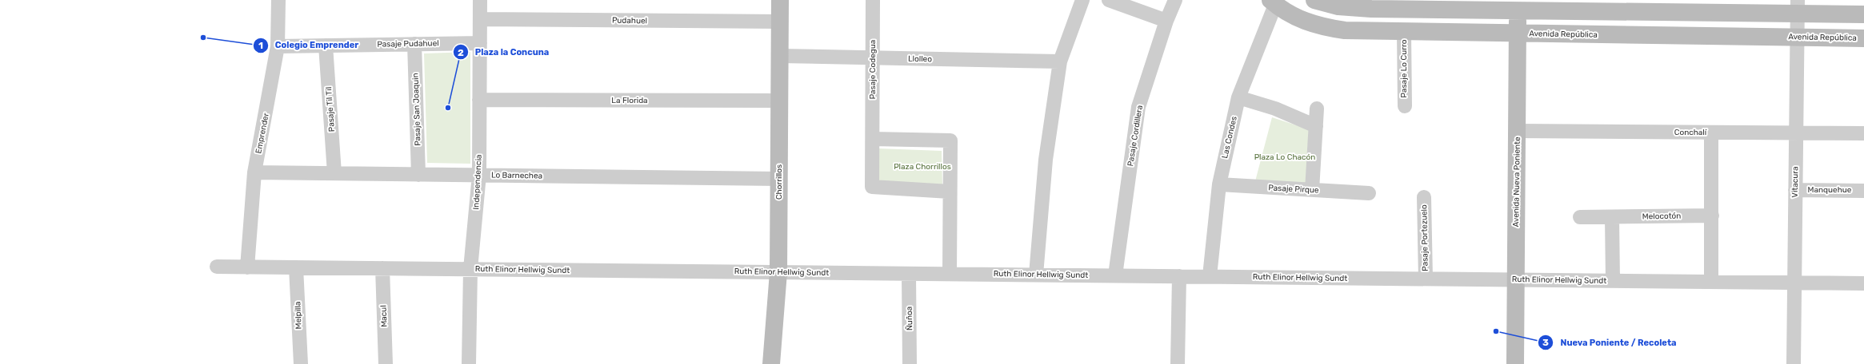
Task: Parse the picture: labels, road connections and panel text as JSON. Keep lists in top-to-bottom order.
{
  "streets": {
    "street": [
      "Pudahuel",
      "Avenida República",
      "Pasaje Pudahuel",
      "Llolleo",
      "Pasaje Lo Curro",
      "Pasaje Codegua",
      "La Florida",
      "Pasaje Til Til",
      "Pasaje San Joaquin",
      "Conchalí",
      "Emprender",
      "Pasaje Cordillera",
      "Las Condes",
      "Lo Barnechea",
      "Independencia",
      "Chorrillos",
      "Avenida Nueva Poniente",
      "Vitacura",
      "Pasaje Pirque",
      "Manquehue",
      "Melocotón",
      "Pasaje Portezuelo",
      "Ruth Elinor Hellwig Sundt",
      "Melpilla",
      "Macul",
      "Ñuñoa"
    ]
  },
  "crossings": [
    ["Pudahuel", "Independencia"],
    ["Pudahuel", "Chorrillos"],
    ["Avenida República", "Pasaje Lo Curro"],
    ["Avenida República", "Las Condes"],
    ["Avenida República", "Avenida Nueva Poniente"],
    ["Avenida República", "Vitacura"],
    ["Pasaje Pudahuel", "Pasaje Til Til"],
    ["Pasaje Pudahuel", "Pasaje San Joaquin"],
    ["Pasaje Pudahuel", "Emprender"],
    ["Pasaje Pudahuel", "Independencia"],
    ["Llolleo", "Pasaje Codegua"],
    ["Llolleo", "Chorrillos"],
    ["La Florida", "Independencia"],
    ["La Florida", "Chorrillos"],
    ["Pasaje Til Til", "Lo Barnechea"],
    ["Pasaje San Joaquin", "Lo Barnechea"],
    ["Conchalí", "Avenida Nueva Poniente"],
    ["Conchalí", "Vitacura"],
    ["Emprender", "Lo Barnechea"],
    ["Emprender", "Ruth Elinor Hellwig Sundt"],
    ["Pasaje Cordillera", "Ruth Elinor Hellwig Sundt"],
    ["Las Condes", "Pasaje Pirque"],
    ["Las Condes", "Ruth Elinor Hellwig Sundt"],
    ["Lo Barnechea", "Independencia"],
    ["Lo Barnechea", "Chorrillos"],
    ["Independencia", "Ruth Elinor Hellwig Sundt"],
    ["Chorrillos", "Ruth Elinor Hellwig Sundt"],
    ["Avenida Nueva Poniente", "Ruth Elinor Hellwig Sundt"],
    ["Vitacura", "Manquehue"],
    ["Vitacura", "Ruth Elinor Hellwig Sundt"],
    ["Pasaje Portezuelo", "Ruth Elinor Hellwig Sundt"],
    ["Ruth Elinor Hellwig Sundt", "Melpilla"],
    ["Ruth Elinor Hellwig Sundt", "Macul"],
    ["Ruth Elinor Hellwig Sundt", "Ñuñoa"]
  ],
  "parks": ["Plaza Lo Chacón", "Plaza Chorrillos"],
  "places": ["Colegio Emprender", "Plaza la Concuna", "Nueva Poniente / Recoleta"]
}
